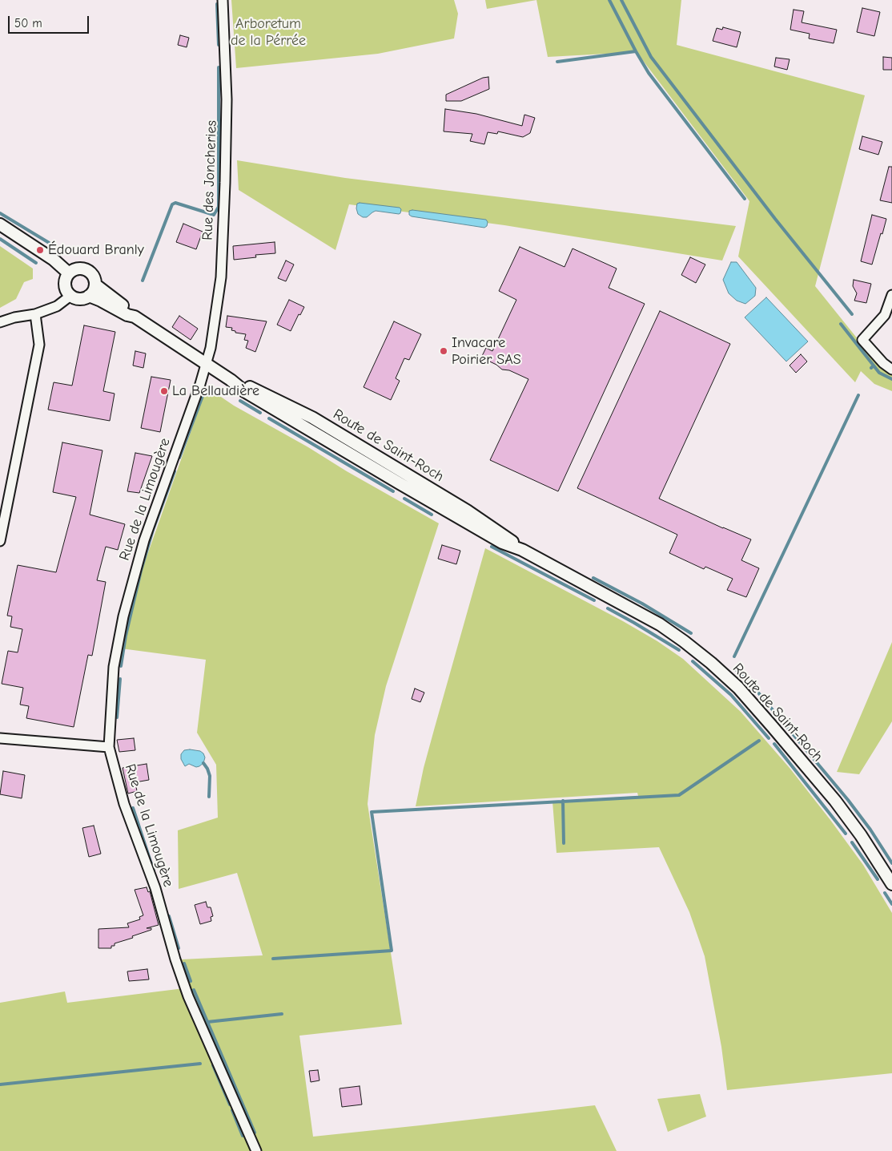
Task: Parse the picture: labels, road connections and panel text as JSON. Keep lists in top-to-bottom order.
{
  "streets": {
    "street": ["Rue des Joncheries", "Route de Saint-Roch", "Rue de la Limougère"]
  },
  "crossings": [
    ["Rue des Joncheries", "Route de Saint-Roch"],
    ["Rue des Joncheries", "Rue de la Limougère"],
    ["Route de Saint-Roch", "Rue de la Limougère"]
  ],
  "parks": ["Arboretum de la Pérrée"],
  "places": ["Édouard Branly", "Invacare Poirier SAS", "La Bellaudière"],
  "scale_bar": "50 m"
}
